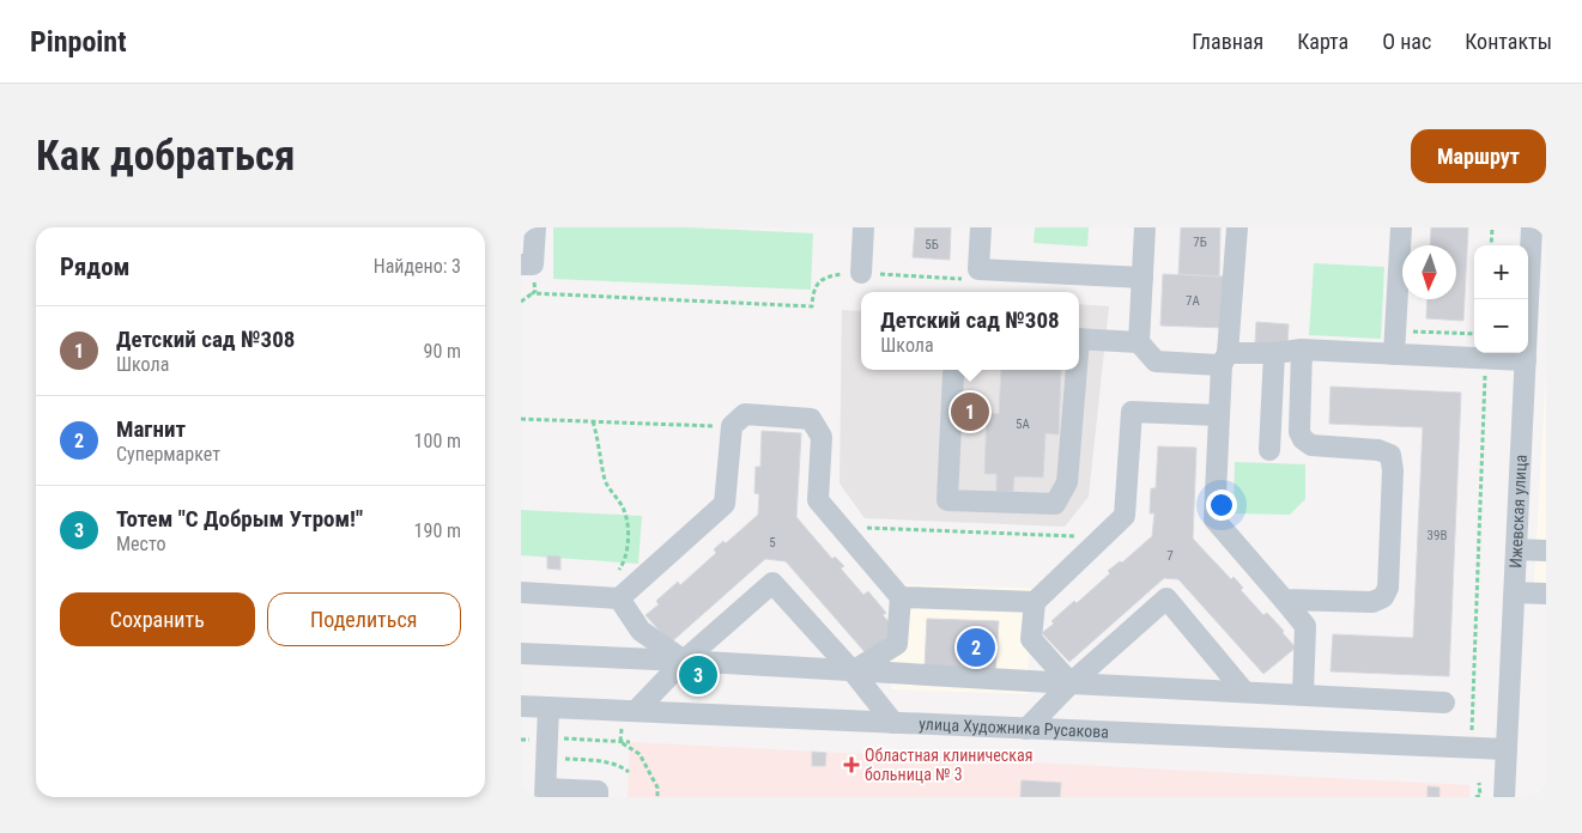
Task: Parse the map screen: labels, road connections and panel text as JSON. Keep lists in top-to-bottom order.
{
  "streets": {
    "street": ["Ижевская улица", "улица Художника Русакова"]
  },
  "crossings": [
    ["Ижевская улица", "улица Художника Русакова"]
  ],
  "places": {
    "health": ["Областная клиническая больница № 3"]
  },
  "house_numbers": [
    "7Б",
    "5Б",
    "7А",
    "5А",
    "39В",
    "5",
    "7"
  ],
  "north": "bottom",
  "page": {
    "header": "Pinpoint",
    "nav": [
      "Главная",
      "Карта",
      "О нас",
      "Контакты"
    ],
    "buttons": [
      "Маршрут",
      ["Сохранить", "Поделиться"]
    ],
    "title": "Как добраться",
    "heading": ["Рядом", "Найдено: 3"],
    "map_buttons": ["+", "−"],
    "popup": ["Детский сад №308", "Школа"],
    "list": [
      {
        "mark": "1",
        "name": "Детский сад №308",
        "note": "Школа",
        "value": "90 m"
      },
      {
        "mark": "2",
        "name": "Магнит",
        "note": "Супермаркет",
        "value": "100 m"
      },
      {
        "mark": "3",
        "name": "Тотем \"С Добрым Утром!\"",
        "note": "Место",
        "value": "190 m"
      }
    ],
    "pins": ["1", "2", "3"]
  }
}
